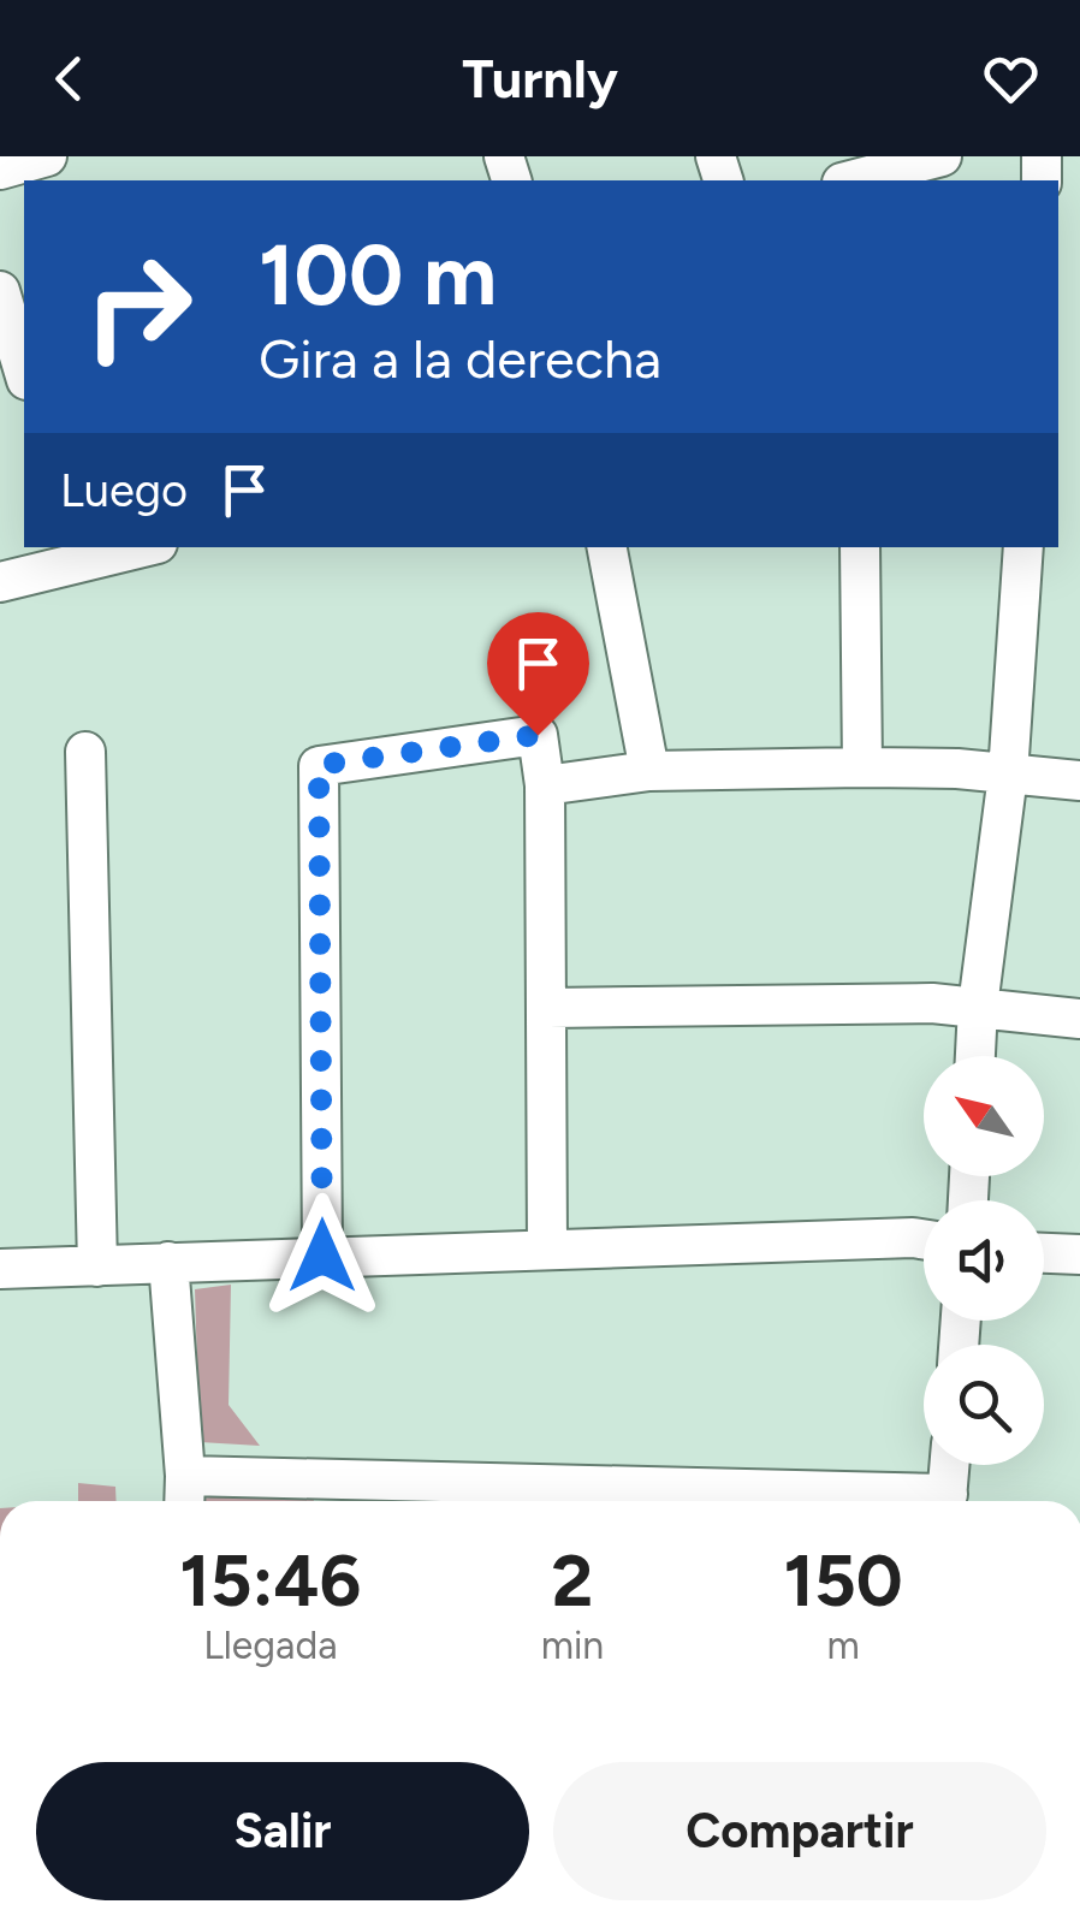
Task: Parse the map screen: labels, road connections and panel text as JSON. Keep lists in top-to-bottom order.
{
  "north": "top left",
  "page": {
    "header": "Turnly",
    "turn": ["100 m", "Gira a la derecha"],
    "then": "Luego",
    "eta": [
      "15:46",
      "Llegada",
      "2",
      "min",
      "150",
      "m"
    ],
    "buttons": ["Salir", "Compartir"]
  }
}
